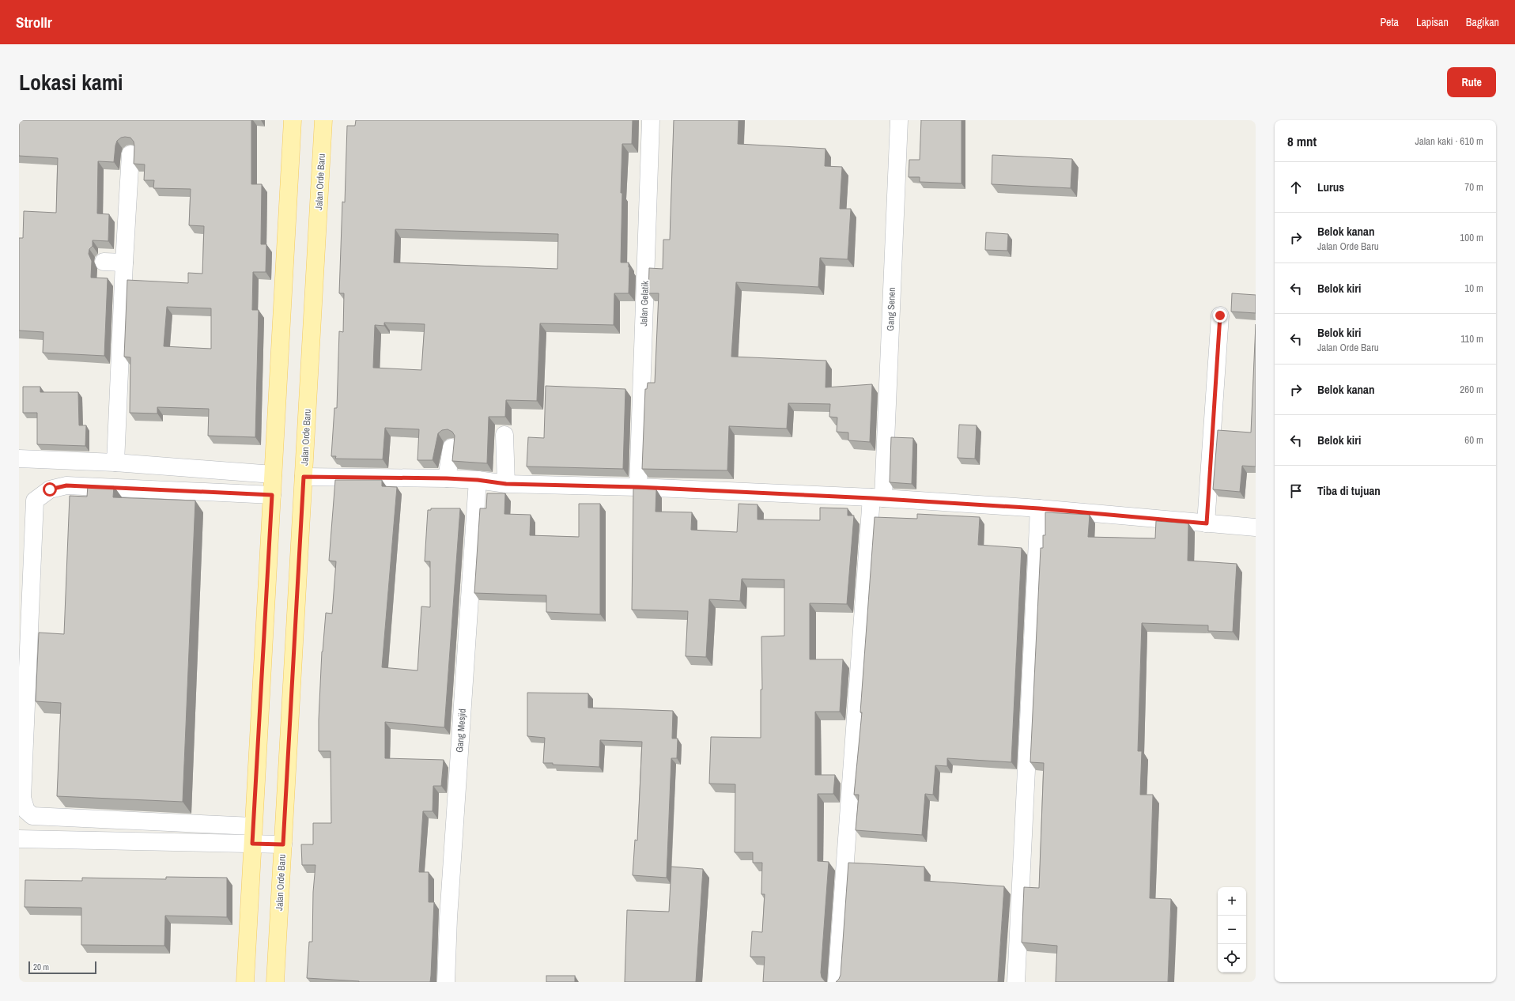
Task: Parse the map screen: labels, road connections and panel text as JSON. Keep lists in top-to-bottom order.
{
  "streets": {
    "main road": ["Jalan Orde Baru"],
    "street": ["Jalan Gelatik", "Gang Senen", "Gang Mesjid"]
  },
  "scale_bar": "20 m",
  "page": {
    "header": "Strollr",
    "nav": ["Peta", "Lapisan", "Bagikan"],
    "title": "Lokasi kami",
    "buttons": "Rute",
    "heading": ["8 mnt", "Jalan kaki · 610 m"],
    "list": [
      ["Lurus", "70 m"],
      ["Belok kanan", "Jalan Orde Baru", "100 m"],
      ["Belok kiri", "10 m"],
      ["Belok kiri", "Jalan Orde Baru", "110 m"],
      ["Belok kanan", "260 m"],
      ["Belok kiri", "60 m"],
      "Tiba di tujuan"
    ],
    "map_buttons": ["+", "−"],
    "scale": "20 m"
  }
}
